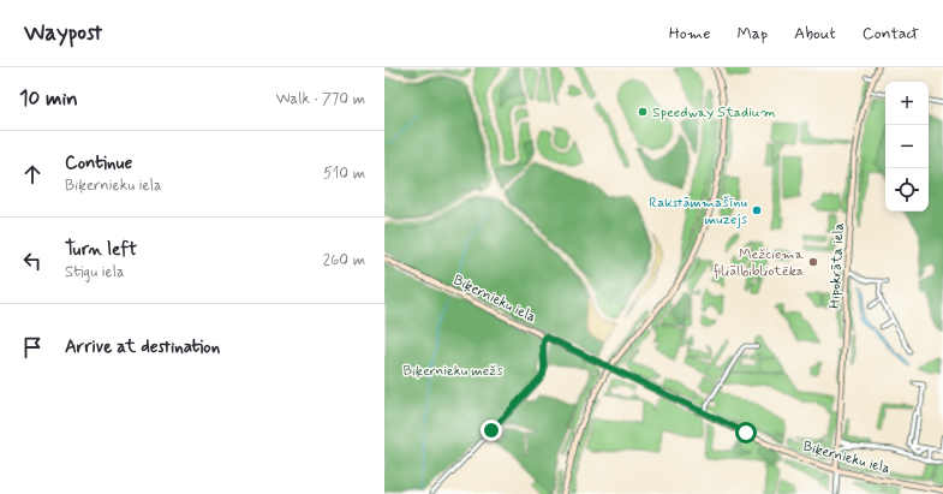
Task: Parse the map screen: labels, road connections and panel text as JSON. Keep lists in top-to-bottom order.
{
  "streets": {
    "main road": ["Hipokrāta iela", "Biķernieku iela"]
  },
  "crossings": [
    ["Hipokrāta iela", "Biķernieku iela"]
  ],
  "parks": ["Biķernieku mežs"],
  "places": ["Speedway Stadium", "Rakstāmmašīnu muzejs", "Mežciema filiālbibliotēka"],
  "page": {
    "header": "Waypost",
    "nav": [
      "Home",
      "Map",
      "About",
      "Contact"
    ],
    "heading": ["10 min", "Walk · 770 m"],
    "map_buttons": ["+", "−"],
    "list": [
      ["Continue", "Biķernieku iela", "510 m"],
      ["Turn left", "Stigu iela", "260 m"],
      "Arrive at destination"
    ]
  }
}
